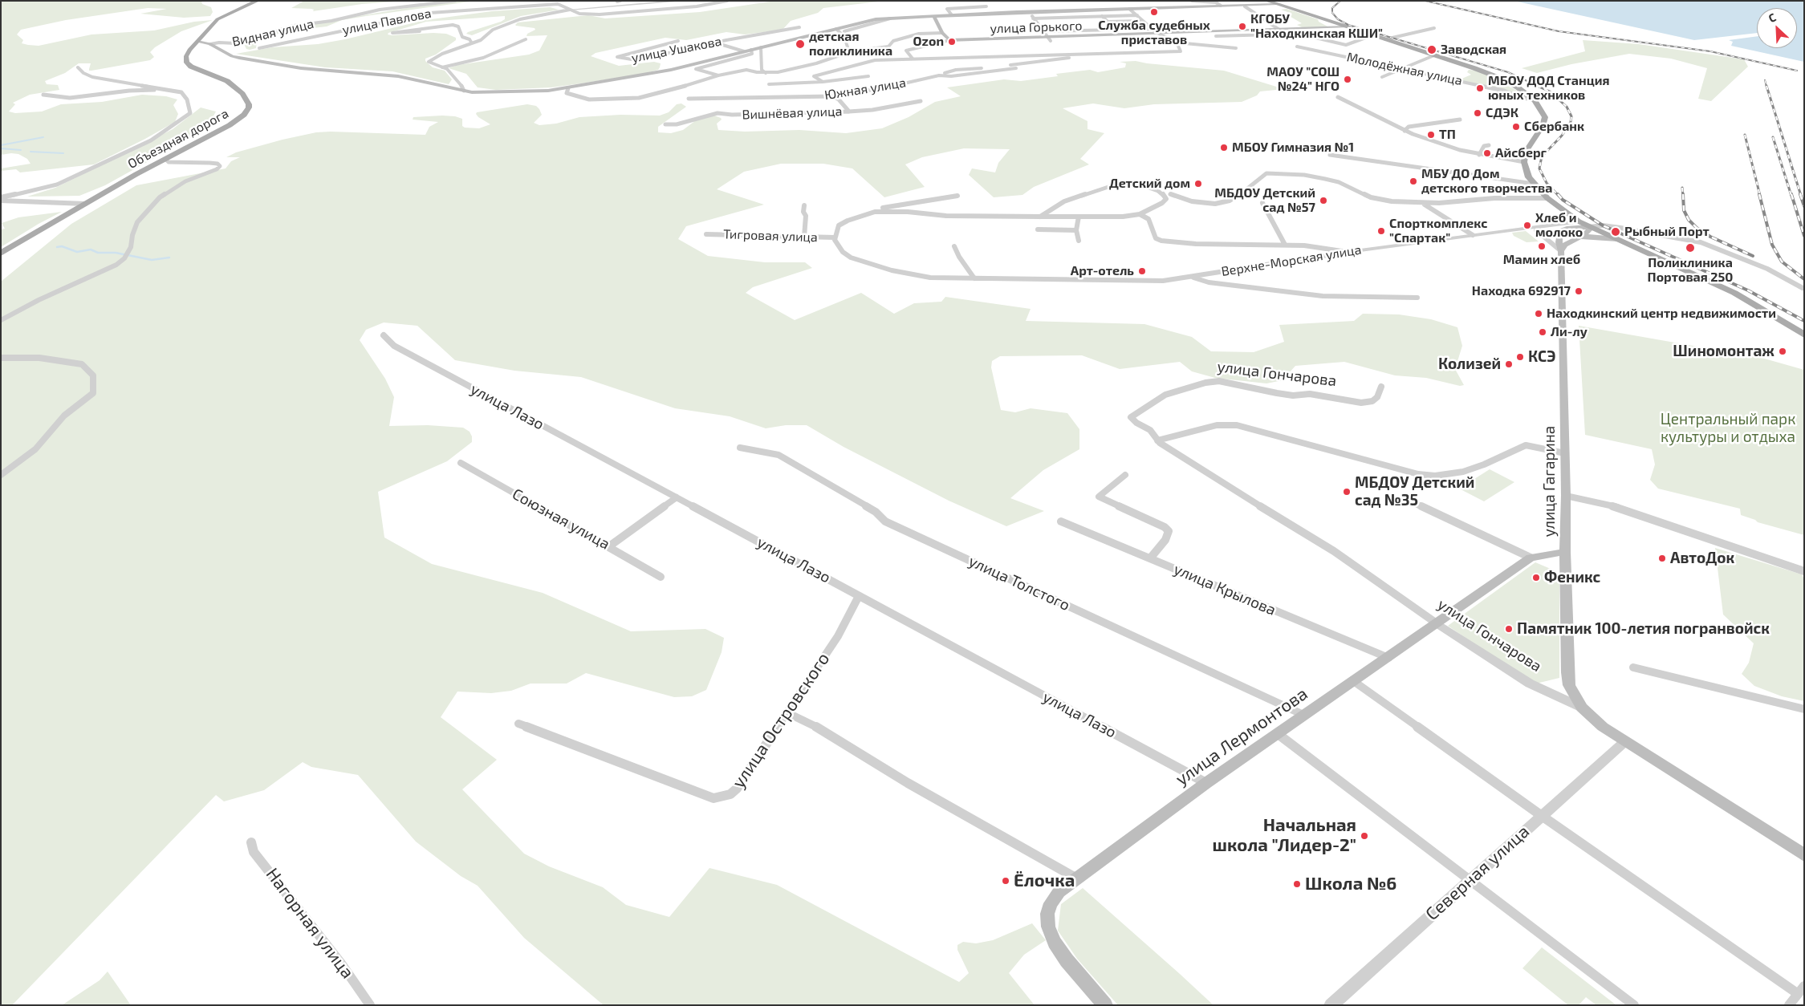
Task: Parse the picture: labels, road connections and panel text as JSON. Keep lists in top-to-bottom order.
{
  "streets": {
    "main road": [
      "улица Горького",
      "Объездная дорога",
      "улица Гончарова",
      "улица Гагарина",
      "улица Лермонтова"
    ],
    "street": [
      "улица Павлова",
      "Видная улица",
      "улица Ушакова",
      "Молодёжная улица",
      "Южная улица",
      "Вишнёвая улица",
      "Тигровая улица",
      "Верхне-Морская улица",
      "улица Лазо",
      "Союзная улица",
      "улица Толстого",
      "улица Крылова",
      "улица Островского",
      "Северная улица",
      "Нагорная улица"
    ]
  },
  "crossings": [
    ["Тигровая улица", "Верхне-Морская улица"],
    ["Верхне-Морская улица", "улица Гагарина"],
    ["улица Гончарова", "улица Гагарина"],
    ["улица Гончарова", "улица Лермонтова"],
    ["улица Гончарова", "Северная улица"],
    ["улица Лазо", "улица Островского"],
    ["улица Лазо", "улица Лермонтова"],
    ["улица Гагарина", "улица Лермонтова"],
    ["улица Толстого", "улица Лермонтова"],
    ["улица Крылова", "улица Лермонтова"],
    ["улица Островского", "улица Лермонтова"]
  ],
  "parks": ["Центральный парк культуры и отдыха"],
  "places": [
    "Служба судебных приставов",
    "КГОБУ \"Находкинская КШИ\"",
    "Ozon",
    "детская поликлиника",
    "Заводская",
    "МАОУ \"СОШ №24\" НГО",
    "МБОУ ДОД Станция юных техников",
    "СДЭК",
    "Сбербанк",
    "ТП",
    "МБОУ Гимназия №1",
    "Айсберг",
    "МБУ ДО Дом детского творчества",
    "Детский дом",
    "МБДОУ Детский сад №57",
    "Хлеб и молоко",
    "Спорткомплекс \"Спартак\"",
    "Рыбный Порт",
    "Мамин хлеб",
    "Поликлиника Портовая 250",
    "Арт-отель",
    "Находка 692917",
    "Находкинский центр недвижимости",
    "Ли-лу",
    "Шиномонтаж",
    "КСЭ",
    "Колизей",
    "МБДОУ Детский сад №35",
    "АвтоДок",
    "Феникс",
    "Памятник 100-летия погранвойск",
    "Начальная школа \"Лидер-2\"",
    "Ёлочка",
    "Школа №6"
  ],
  "north": "top left"
}
